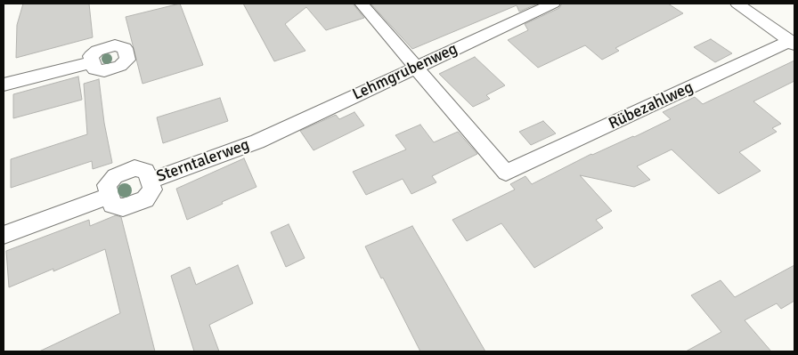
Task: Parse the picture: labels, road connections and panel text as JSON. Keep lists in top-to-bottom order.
{
  "streets": {
    "street": ["Lehmgrubenweg", "Rübezahlweg", "Sterntalerweg"]
  },
  "crossings": [
    ["Lehmgrubenweg", "Rübezahlweg"],
    ["Lehmgrubenweg", "Sterntalerweg"]
  ]
}
